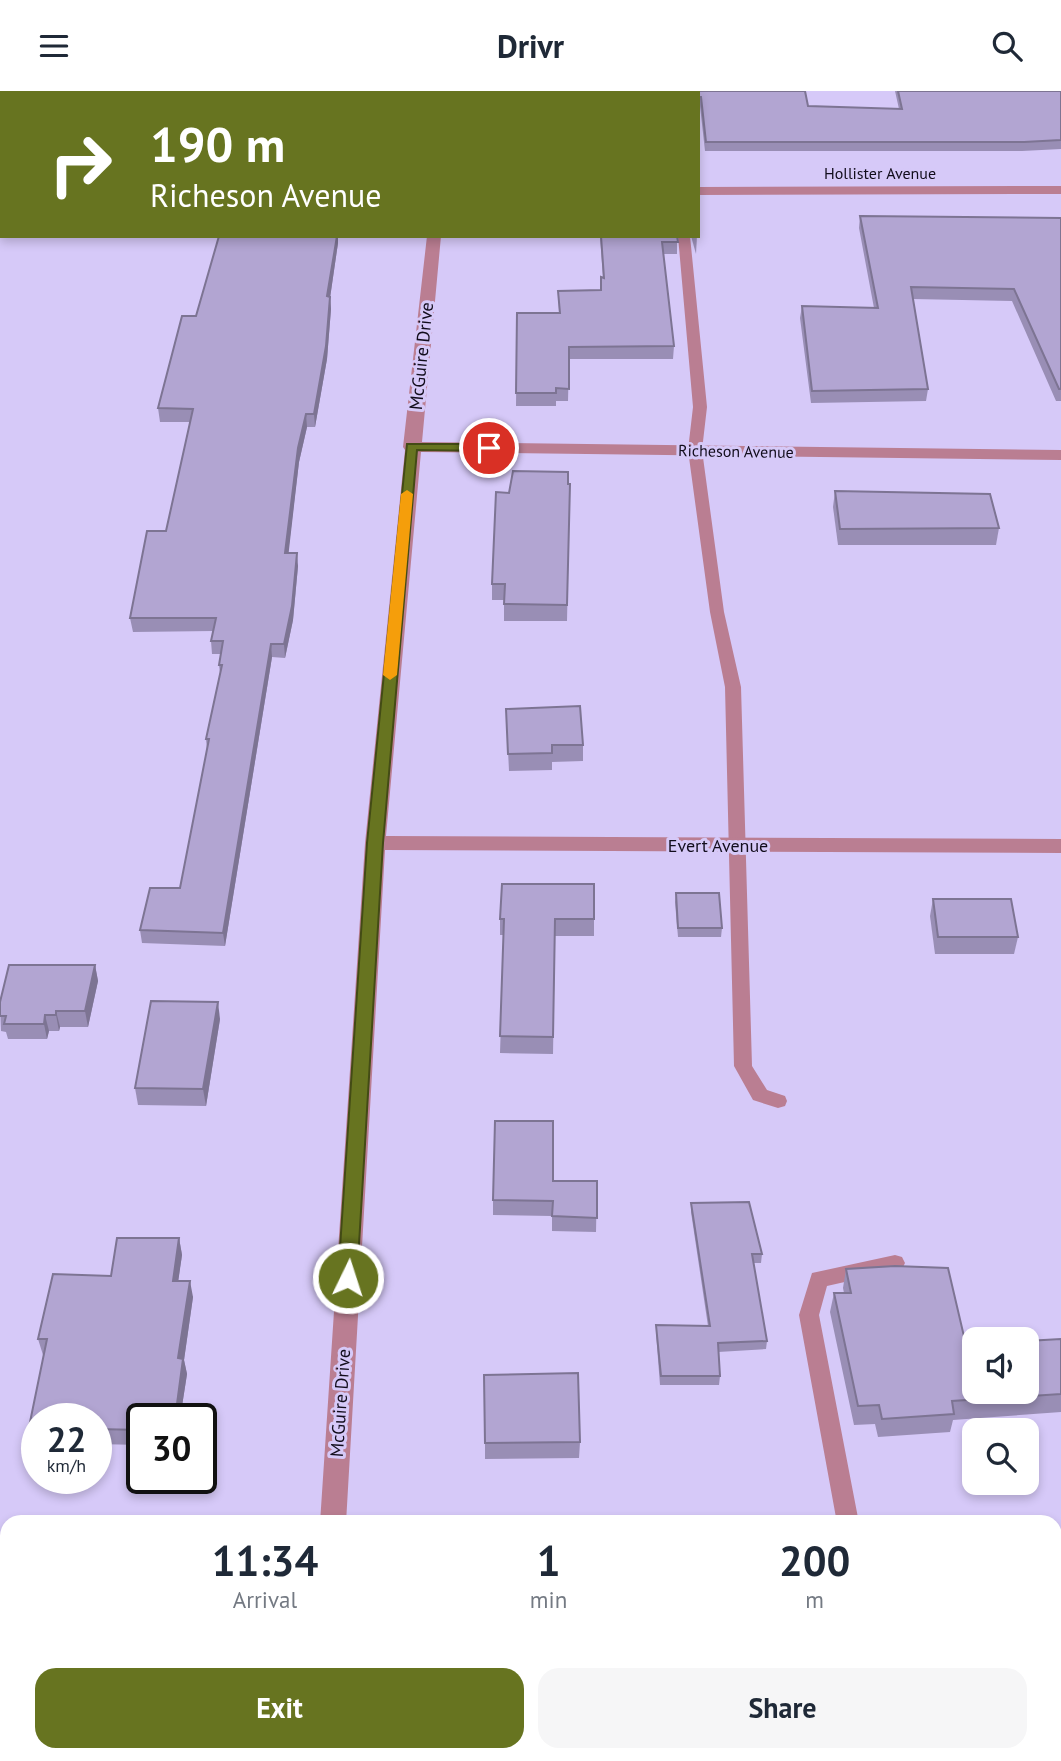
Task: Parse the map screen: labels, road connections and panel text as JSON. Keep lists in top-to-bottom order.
{
  "streets": {
    "street": [
      "Hollister Avenue",
      "McGuire Drive",
      "Richeson Avenue",
      "Evert Avenue"
    ]
  },
  "crossings": [
    ["McGuire Drive", "Richeson Avenue"],
    ["McGuire Drive", "Evert Avenue"]
  ],
  "page": {
    "header": "Drivr",
    "turn": ["190 m", "Richeson Avenue"],
    "speed": "22 km/h",
    "limit": "30",
    "eta": [
      "11:34",
      "Arrival",
      "1",
      "min",
      "200",
      "m"
    ],
    "buttons": ["Exit", "Share"]
  }
}
